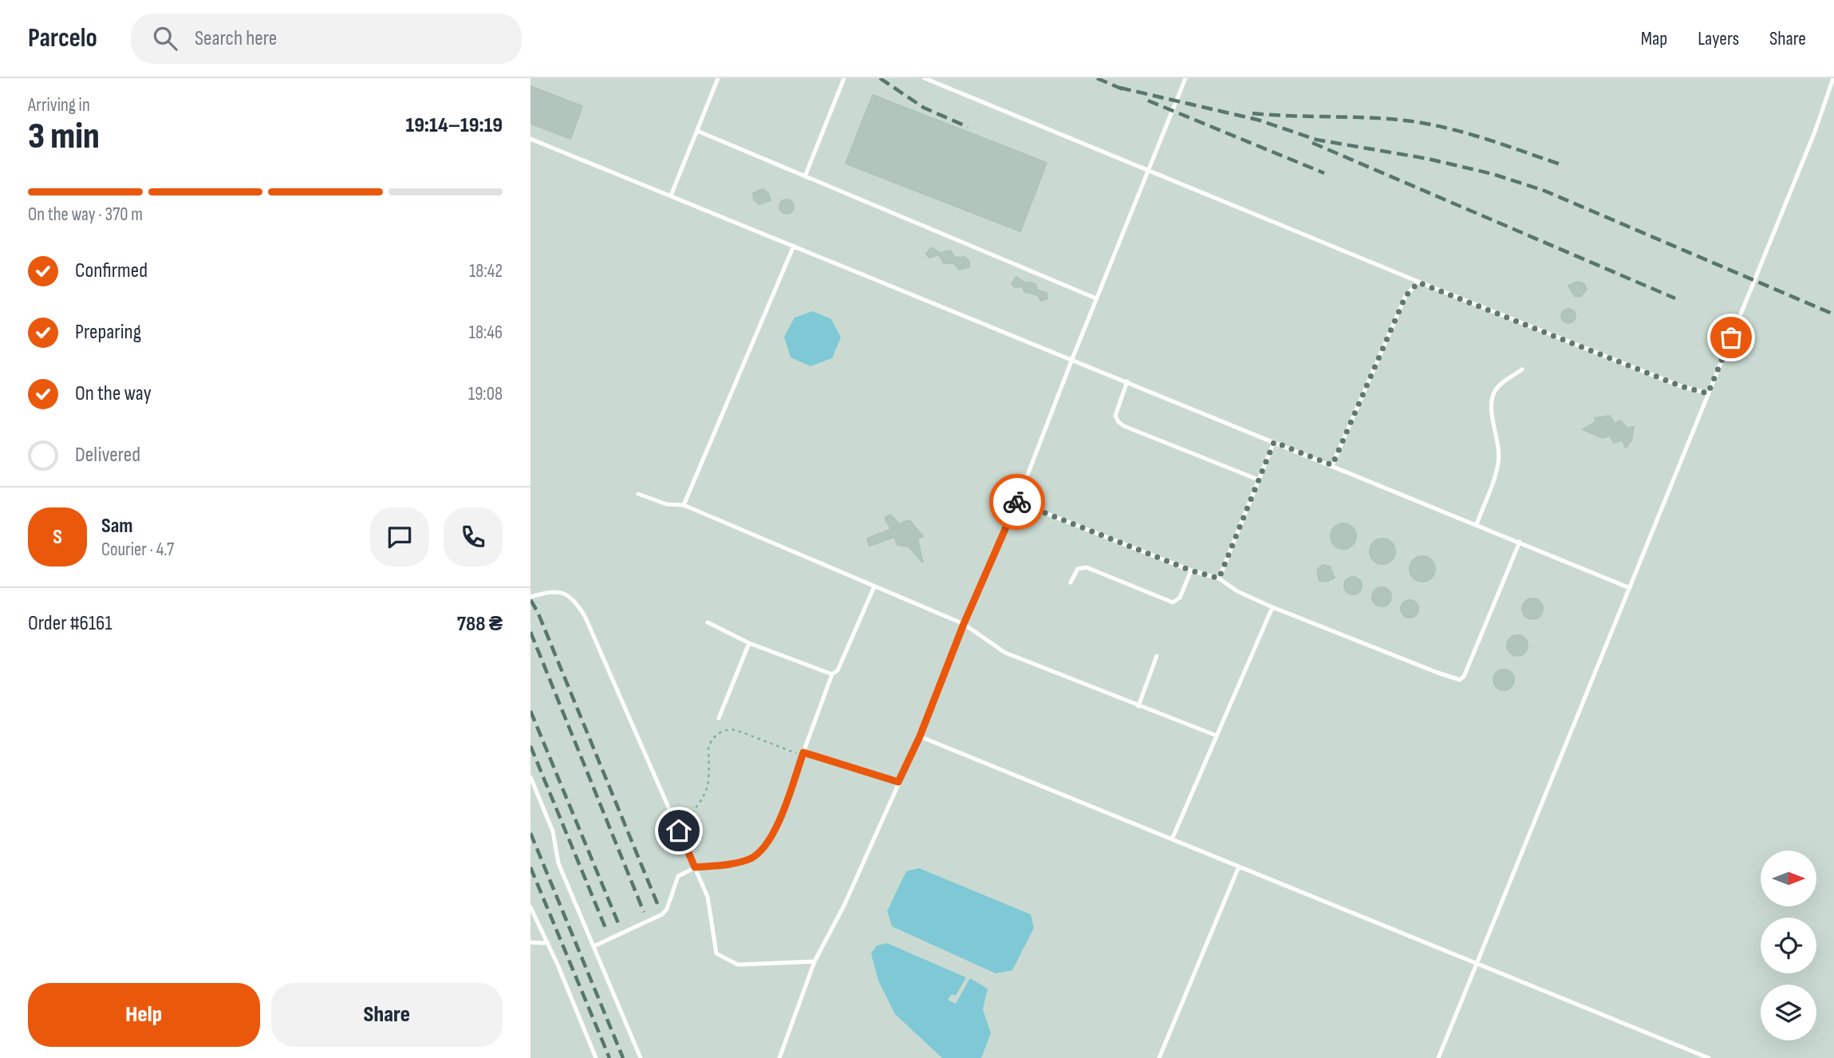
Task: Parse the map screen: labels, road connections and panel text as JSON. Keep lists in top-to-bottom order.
{
  "north": "right",
  "page": {
    "header": "Parcelo",
    "search": "Search here",
    "nav": ["Map", "Layers", "Share"],
    "heading": ["3 min", "Arriving in", "19:14–19:19"],
    "panel": [
      "Sam",
      "Courier · 4.7",
      "Order #6161",
      "788 ₴"
    ],
    "bar": "On the way · 370 m",
    "list": [
      ["Confirmed", "18:42"],
      ["Preparing", "18:46"],
      ["On the way", "19:08"],
      "Delivered"
    ],
    "round": "S",
    "buttons": ["Help", "Share"]
  }
}
